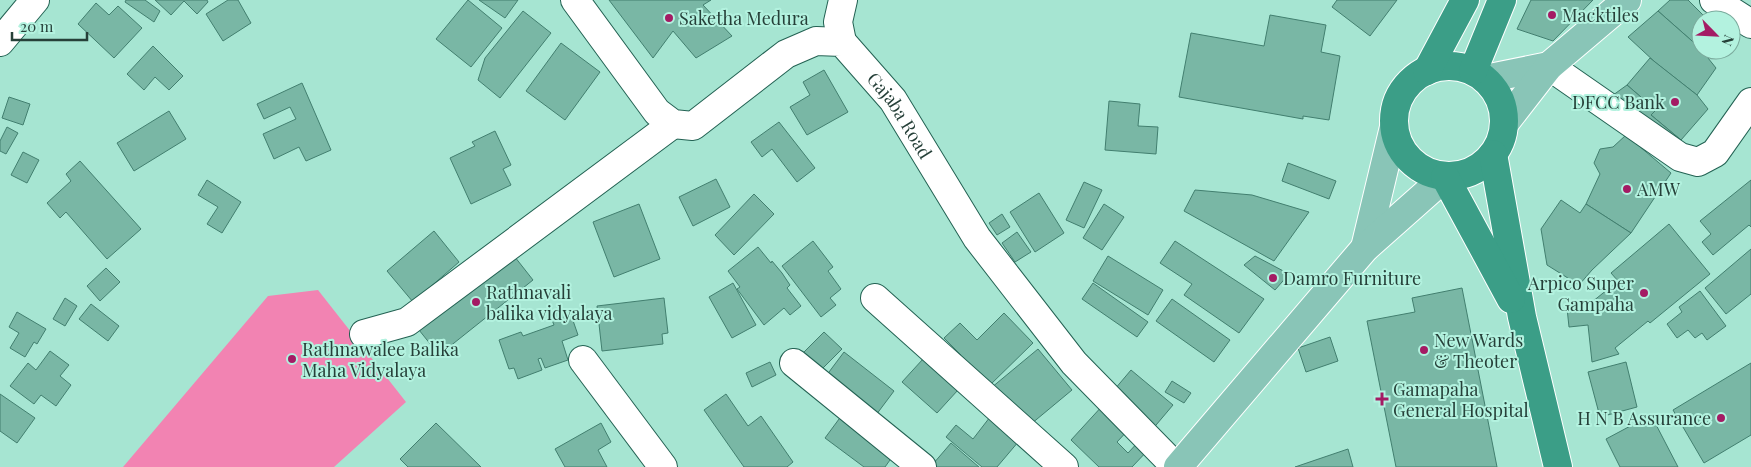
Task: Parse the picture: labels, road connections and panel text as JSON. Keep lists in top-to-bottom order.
{
  "streets": {
    "street": ["Gajaba Road"]
  },
  "places": {
    "other": [
      "Macktiles",
      "Saketha Medura",
      "DFCC Bank",
      "AMW",
      "Damro Furniture",
      "Arpico Super Gampaha",
      "Rathnavali balika vidyalaya",
      "New Wards & Theoter",
      "Rathnawalee Balika Maha Vidyalaya",
      "H N B Assurance"
    ],
    "health": ["Gamapaha General Hospital"]
  },
  "scale_bar": "20 m",
  "north": "bottom right"
}
